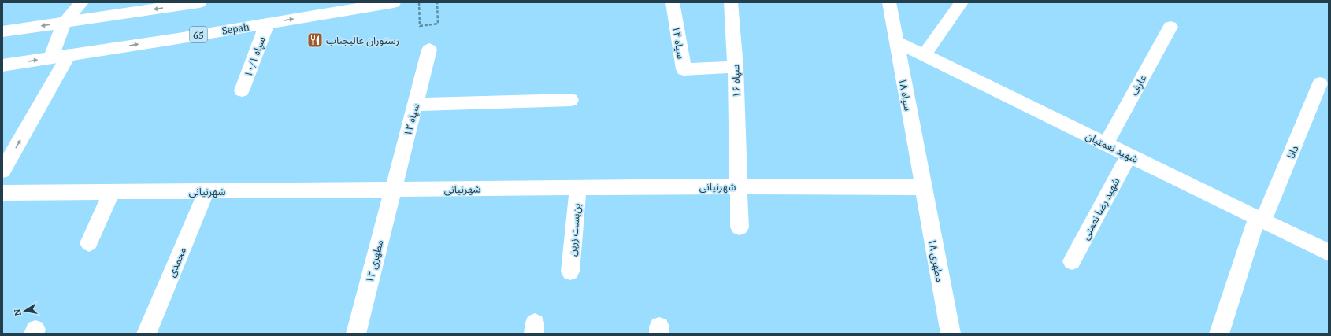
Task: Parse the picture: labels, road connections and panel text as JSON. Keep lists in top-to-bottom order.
{
  "streets": {
    "street": [
      "Sepah",
      "65",
      "سپاه ۱۴",
      "سپاه ۱۰/۱",
      "سپاه ۱۶",
      "عارف",
      "سپاه ۱۸",
      "سپاه ۱۲",
      "شهید نعمتیان",
      "دانا",
      "شهرنیانی",
      "شهید رضا نعمتی",
      "بن‌بست زرین",
      "مطهری ۱۸",
      "مطهری ۱۲",
      "محمدی"
    ]
  },
  "crossings": [
    ["Sepah", "سپاه ۱۰/۱"],
    ["سپاه ۱۴", "سپاه ۱۶"],
    ["سپاه ۱۶", "شهرنیانی"],
    ["عارف", "شهید نعمتیان"],
    ["سپاه ۱۸", "شهید نعمتیان"],
    ["سپاه ۱۸", "شهرنیانی"],
    ["سپاه ۱۸", "مطهری ۱۸"],
    ["سپاه ۱۲", "شهرنیانی"],
    ["سپاه ۱۲", "مطهری ۱۲"],
    ["شهید نعمتیان", "دانا"],
    ["شهید نعمتیان", "شهید رضا نعمتی"],
    ["شهرنیانی", "بن‌بست زرین"],
    ["شهرنیانی", "مطهری ۱۸"],
    ["شهرنیانی", "مطهری ۱۲"],
    ["شهرنیانی", "محمدی"]
  ],
  "places": {
    "restaurant": ["رستوران عالیجناب"]
  },
  "north": "left"
}
